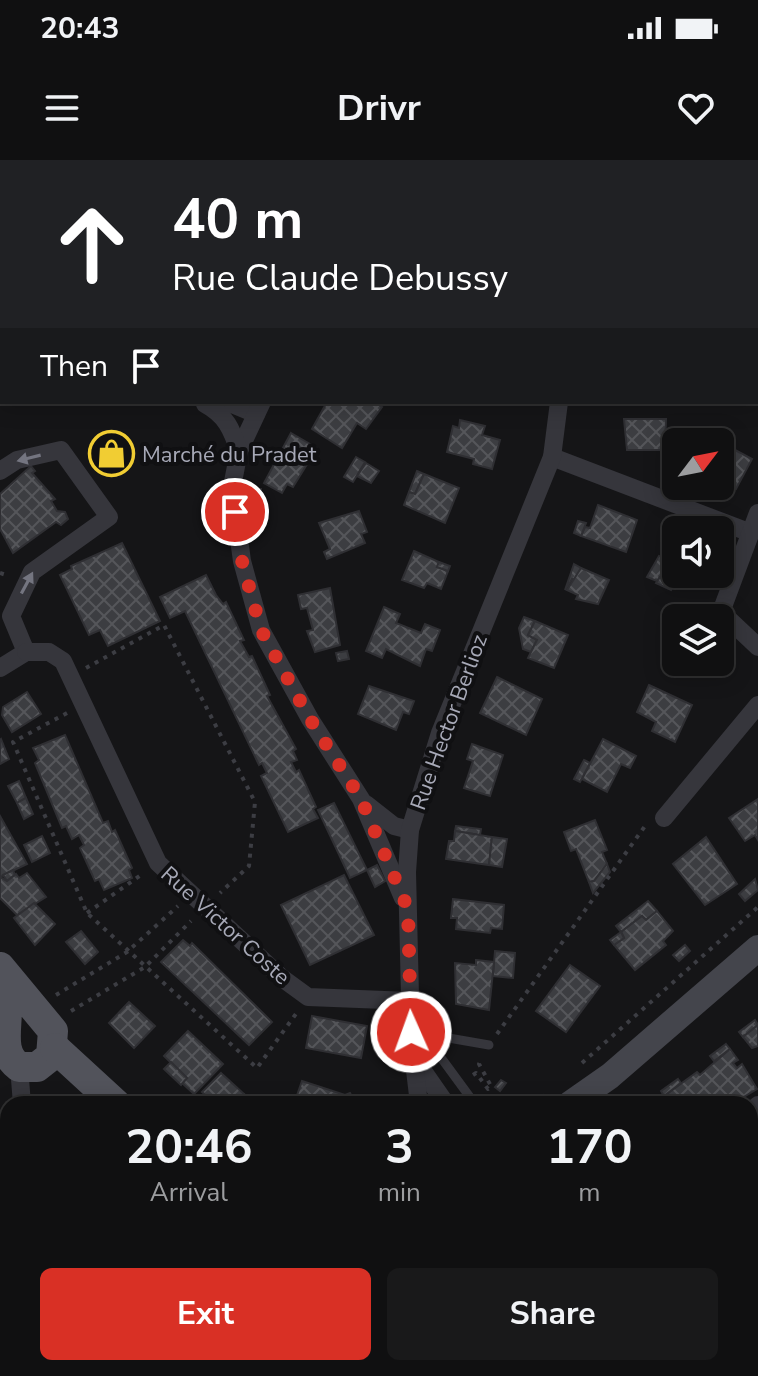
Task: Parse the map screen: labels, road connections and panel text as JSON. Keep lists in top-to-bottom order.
{
  "streets": {
    "street": ["Rue Hector Berlioz", "Rue Victor Coste"]
  },
  "crossings": [
    ["Rue Hector Berlioz", "Rue Victor Coste"]
  ],
  "places": {
    "shop": ["Marché du Pradet"]
  },
  "north": "top right",
  "page": {
    "status": "20:43",
    "header": "Drivr",
    "turn": ["40 m", "Rue Claude Debussy"],
    "then": "Then",
    "eta": [
      "20:46",
      "Arrival",
      "3",
      "min",
      "170",
      "m"
    ],
    "buttons": ["Exit", "Share"]
  }
}
